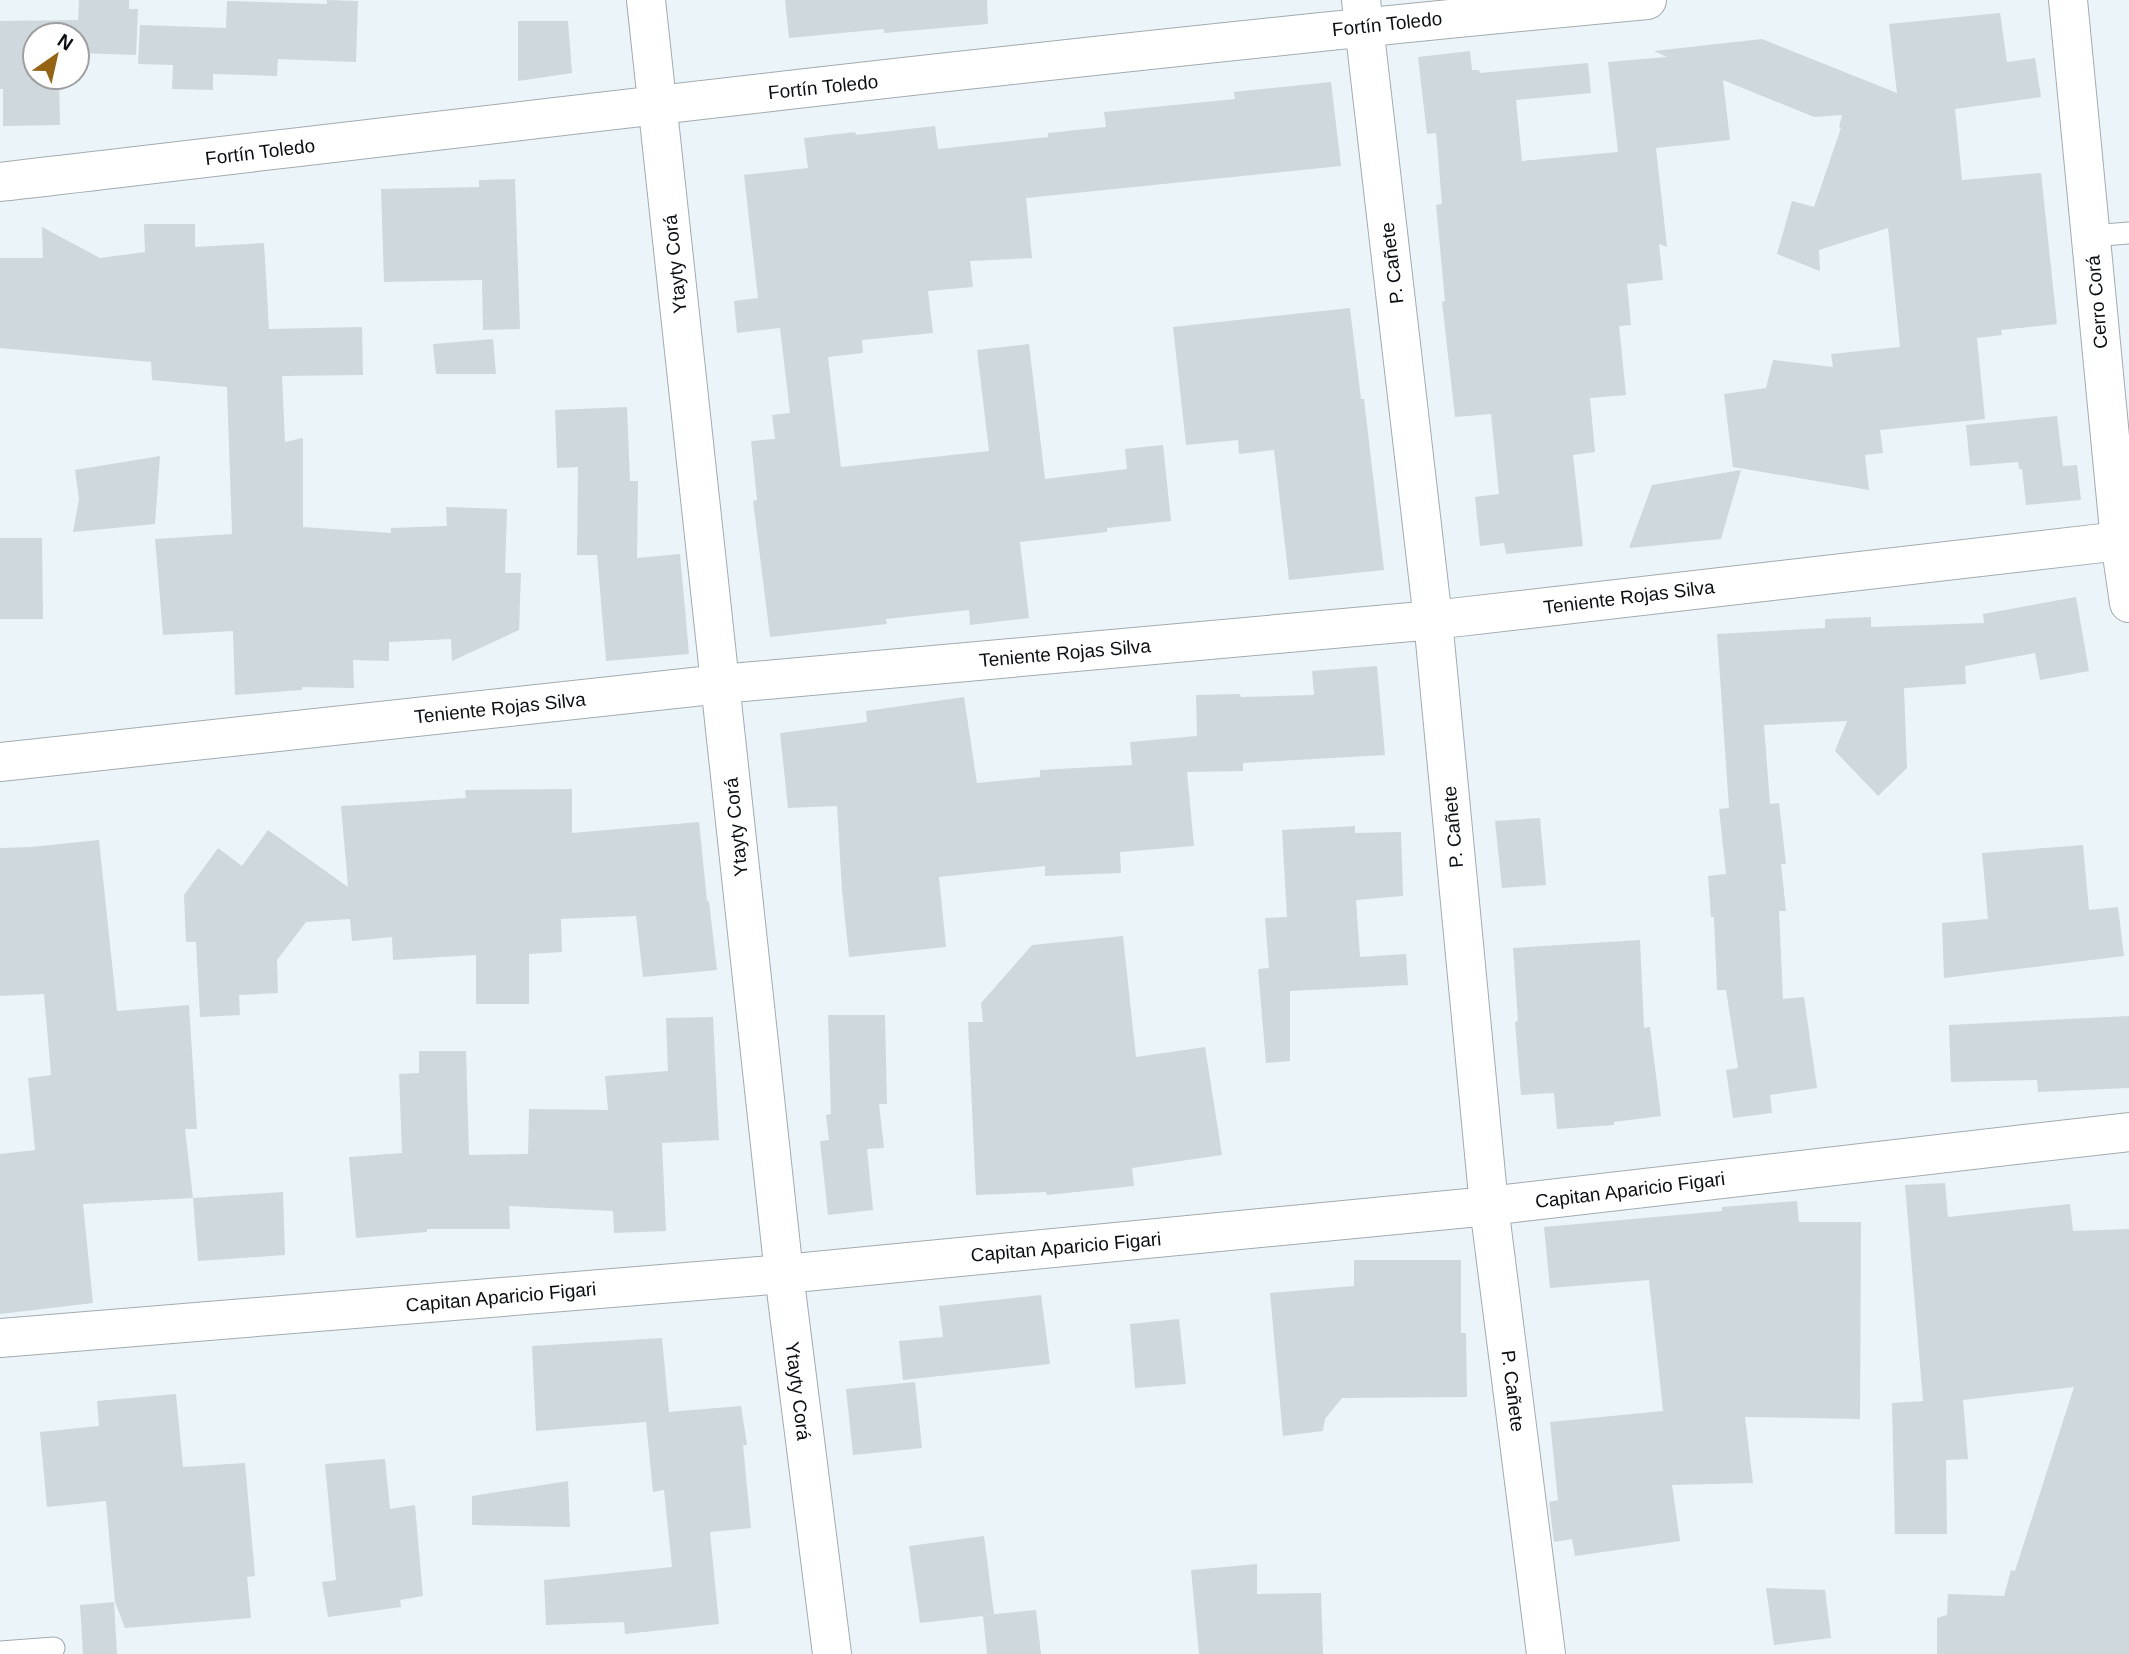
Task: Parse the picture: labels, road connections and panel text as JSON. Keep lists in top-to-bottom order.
{
  "streets": {
    "street": [
      "Fortín Toledo",
      "P. Cañete",
      "Ytayty Corá",
      "Cerro Corá",
      "Teniente Rojas Silva",
      "Capitan Aparicio Figari"
    ]
  },
  "crossings": [
    ["Fortín Toledo", "P. Cañete"],
    ["Fortín Toledo", "Ytayty Corá"],
    ["P. Cañete", "Teniente Rojas Silva"],
    ["P. Cañete", "Capitan Aparicio Figari"],
    ["Ytayty Corá", "Teniente Rojas Silva"],
    ["Ytayty Corá", "Capitan Aparicio Figari"],
    ["Cerro Corá", "Teniente Rojas Silva"]
  ],
  "north": "top right"
}
